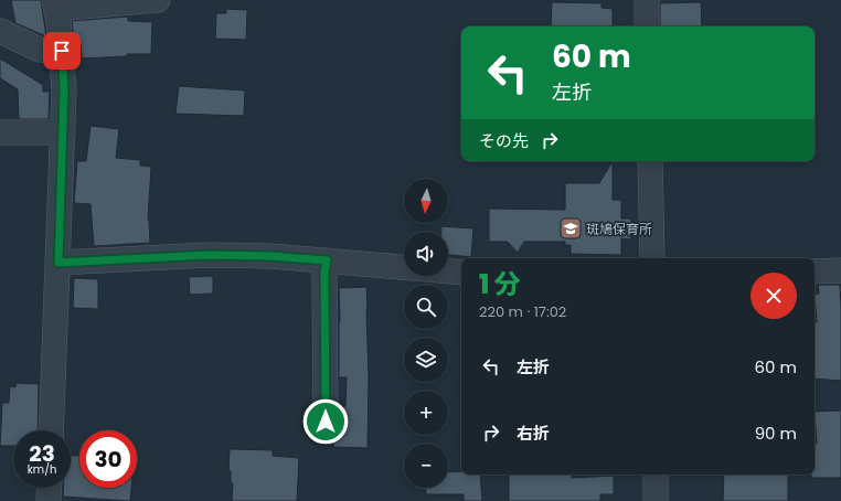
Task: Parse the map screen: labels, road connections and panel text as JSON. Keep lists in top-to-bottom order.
{
  "places": {
    "school or university": ["斑鳩保育所"]
  },
  "north": "bottom",
  "page": {
    "turn": ["60 m", "左折"],
    "then": "その先",
    "map_buttons": ["+", "−"],
    "heading": ["1 分", "220 m · 17:02"],
    "list": [
      {
        "name": "左折",
        "value": "60 m"
      },
      {
        "name": "右折",
        "value": "90 m"
      }
    ],
    "speed": "23 km/h",
    "limit": "30"
  }
}
